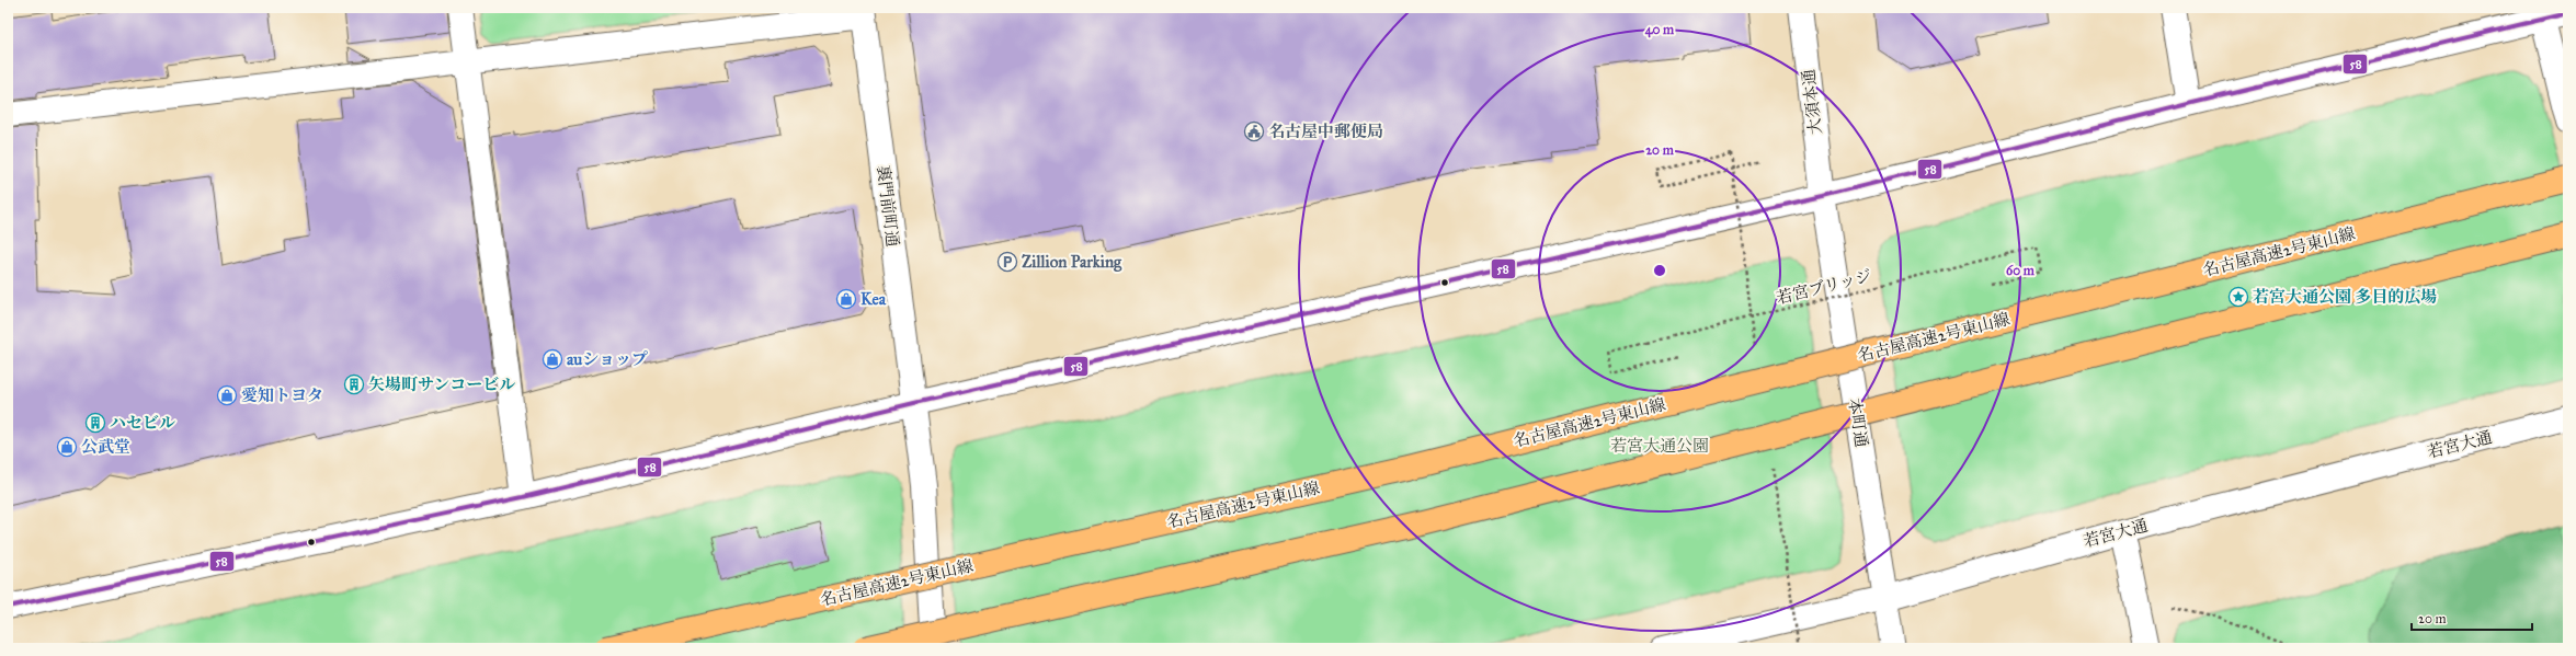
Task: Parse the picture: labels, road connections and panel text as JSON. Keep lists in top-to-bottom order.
{
  "streets": {
    "highway": ["名古屋高速2号東山線"],
    "street": [
      "大須本通",
      "裏門前町通",
      "本町通",
      "若宮大通"
    ],
    "path": ["若宮ブリッジ"]
  },
  "crossings": [
    ["大須本通", "本町通"],
    ["本町通", "若宮大通"]
  ],
  "parks": ["若宮大通公園"],
  "places": {
    "public building": ["名古屋中郵便局"],
    "parking": ["Zillion Parking"],
    "place": ["若宮大通公園 多目的広場"],
    "shop": [
      "Kea",
      "auショップ",
      "愛知トヨタ",
      "公武堂"
    ],
    "building": ["矢場町サンコービル", "ハセビル"]
  },
  "lines": ["transit line 58"],
  "scale_bar": "20 m",
  "rings": ["40 m", "20 m", "60 m"]
}
